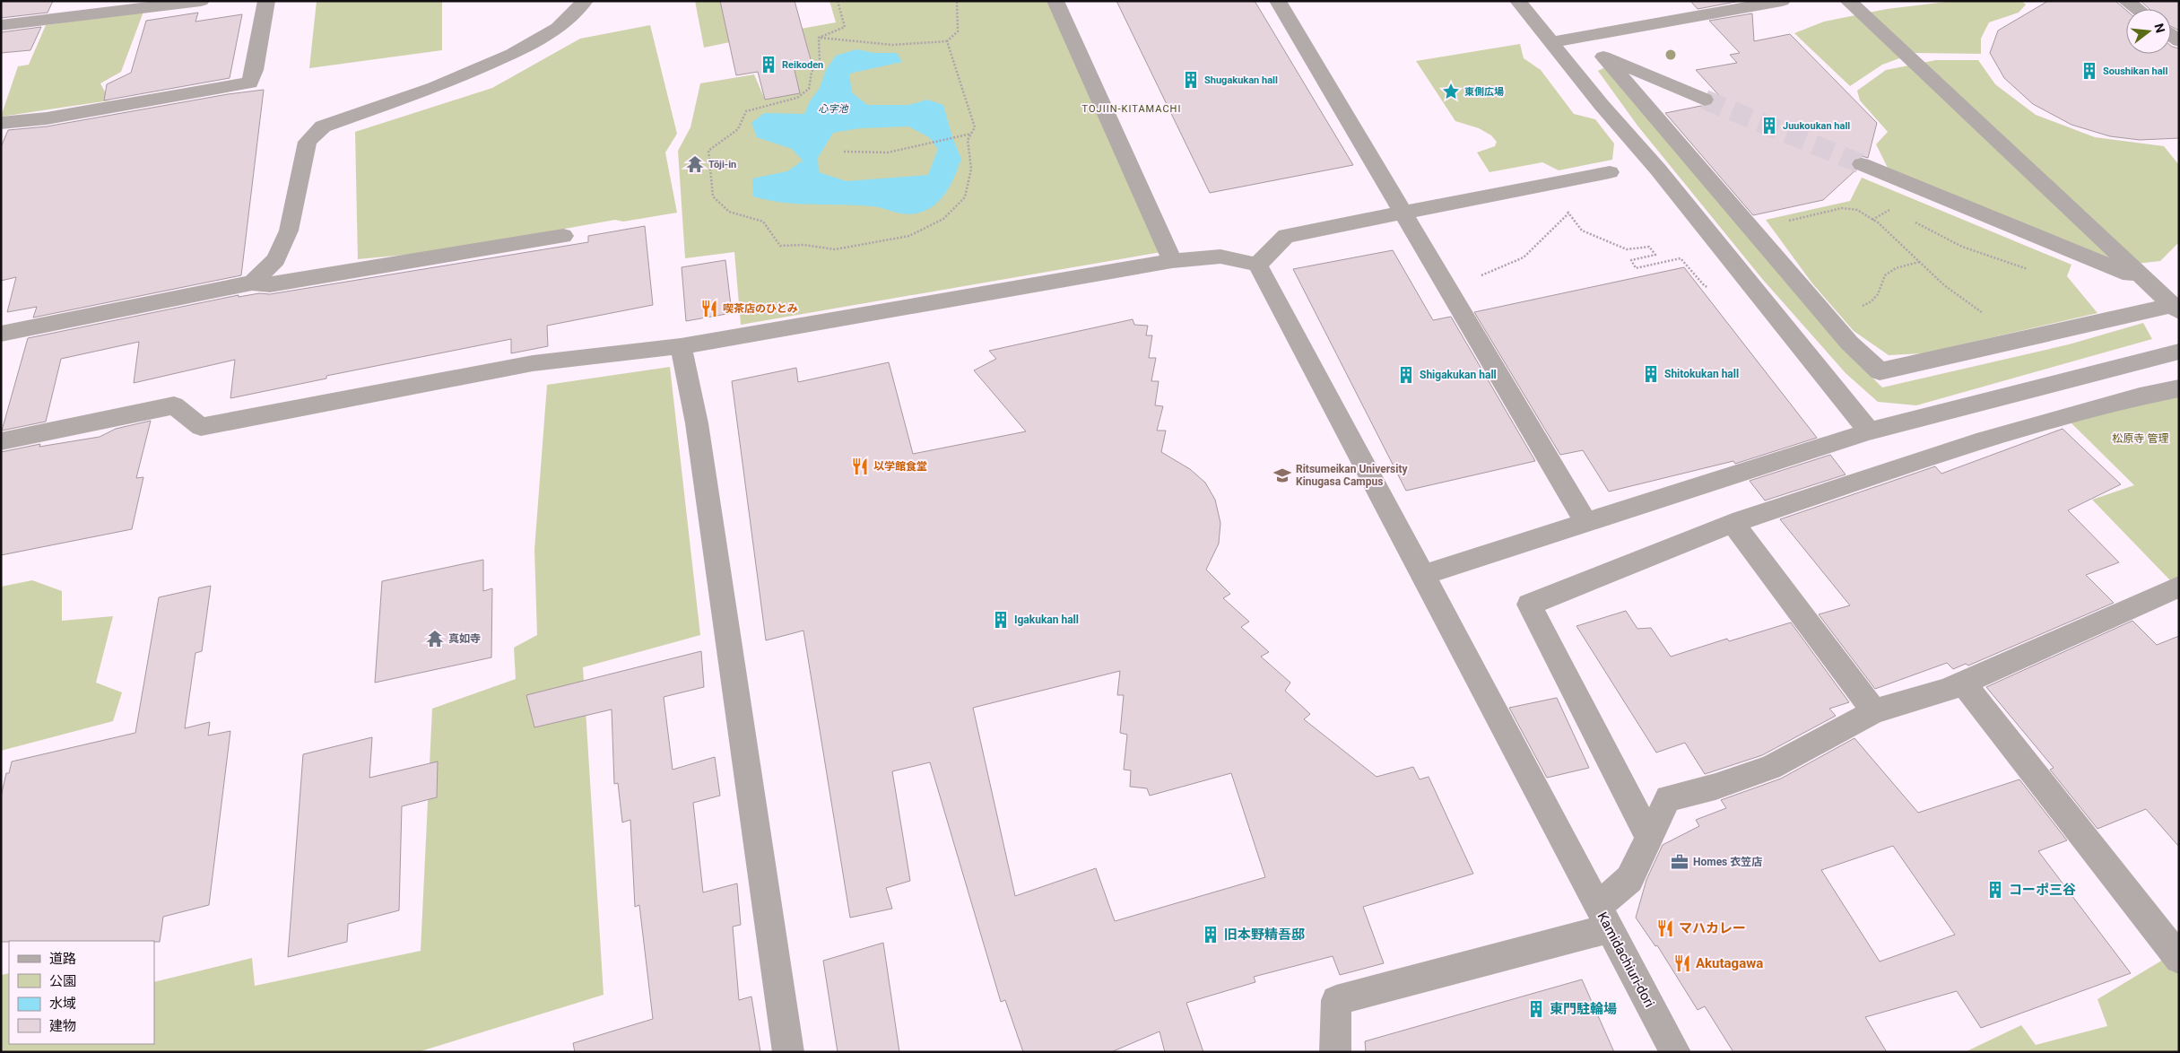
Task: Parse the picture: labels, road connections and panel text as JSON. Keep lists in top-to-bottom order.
{
  "streets": {
    "street": ["Kamidachiuri-dori"]
  },
  "districts": ["TOJIIN-KITAMACHI"],
  "water": ["心字池"],
  "parks": ["松原寺 管理"],
  "places": {
    "building": [
      "Reikoden",
      "Soushikan hall",
      "Shugakukan hall",
      "Juukoukan hall",
      "Shitokukan hall",
      "Shigakukan hall",
      "Igakukan hall",
      "コーポ三谷",
      "旧本野精吾邸",
      "東門駐輪場"
    ],
    "place": ["東側広場"],
    "temple": ["Tōji-in", "真如寺"],
    "restaurant": [
      "喫茶店のひとみ",
      "以学館食堂",
      "マハカレー",
      "Akutagawa"
    ],
    "school or university": ["Ritsumeikan University Kinugasa Campus"],
    "office": ["Homes 衣笠店"]
  },
  "legend": [
    "道路",
    "公園",
    "水域",
    "建物"
  ],
  "north": "right"
}
